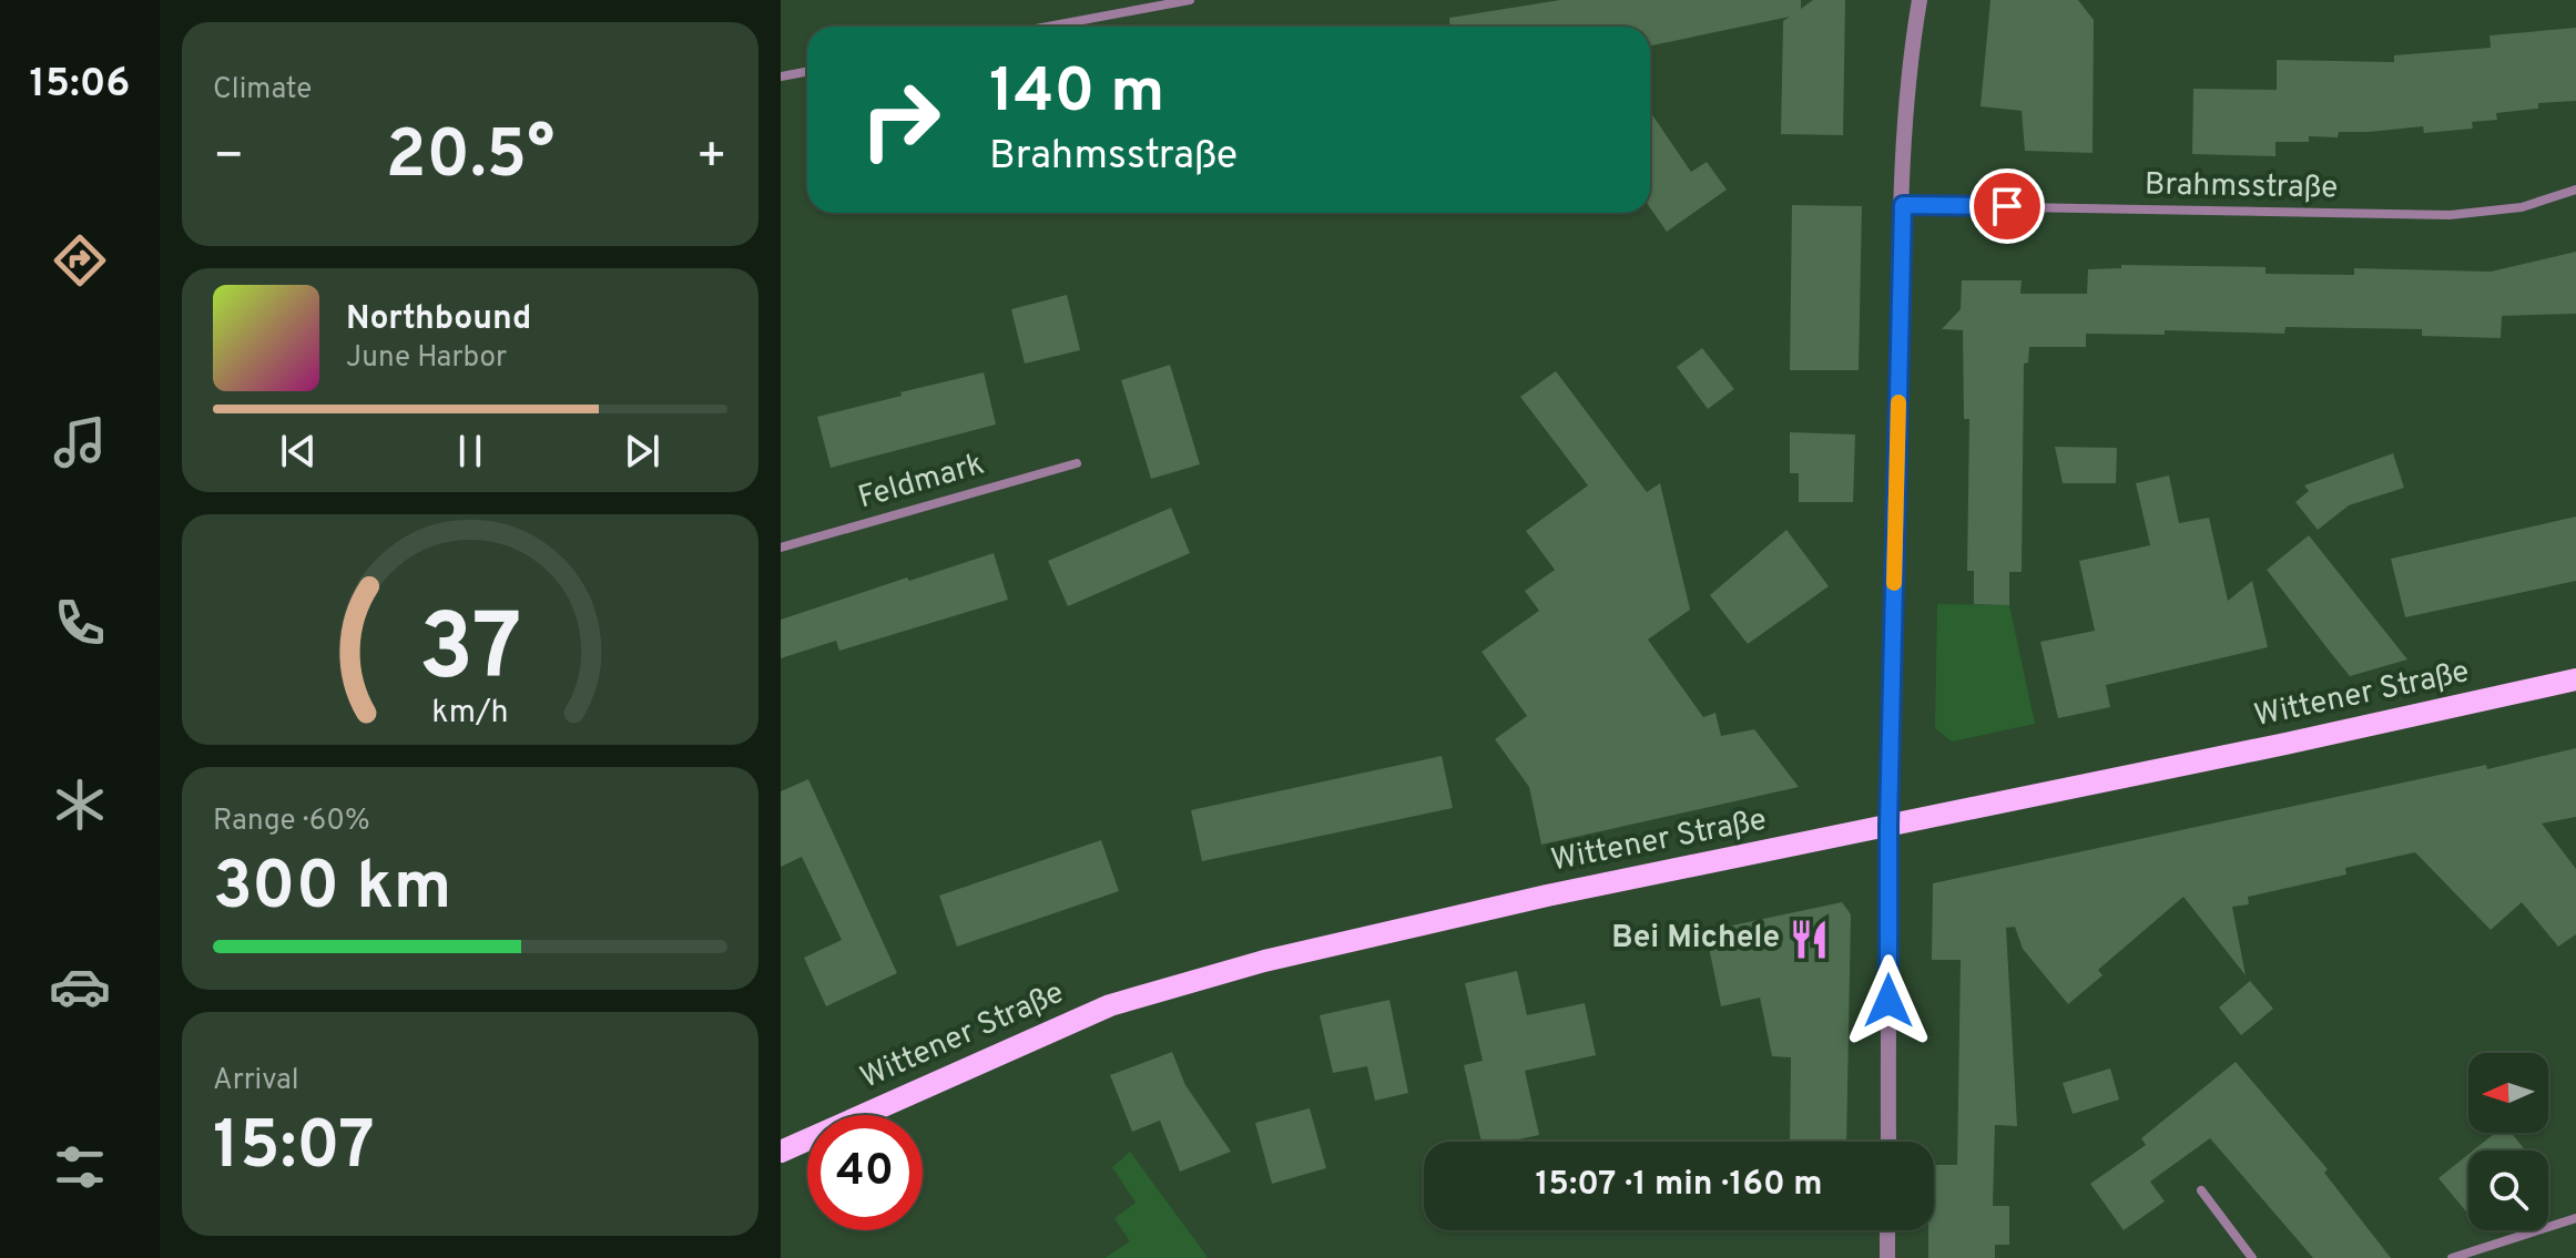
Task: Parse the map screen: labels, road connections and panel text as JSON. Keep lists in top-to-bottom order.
{
  "streets": {
    "main road": ["Wittener Straße"],
    "street": ["Brahmsstraße", "Feldmark"]
  },
  "places": {
    "restaurant": ["Bei Michele"]
  },
  "north": "left",
  "page": {
    "tabs": "15:06",
    "tile": [
      "Climate",
      ["Range · 60%", "300 km"],
      ["Arrival", "15:07"]
    ],
    "turn": ["140 m", "Brahmsstraße"],
    "heat": ["−", "20.5°", "+"],
    "song": ["Northbound", "June Harbor"],
    "limit": "40",
    "trip": "15:07 · 1 min · 160 m",
    "gauge": ["37", "km/h"]
  }
}
